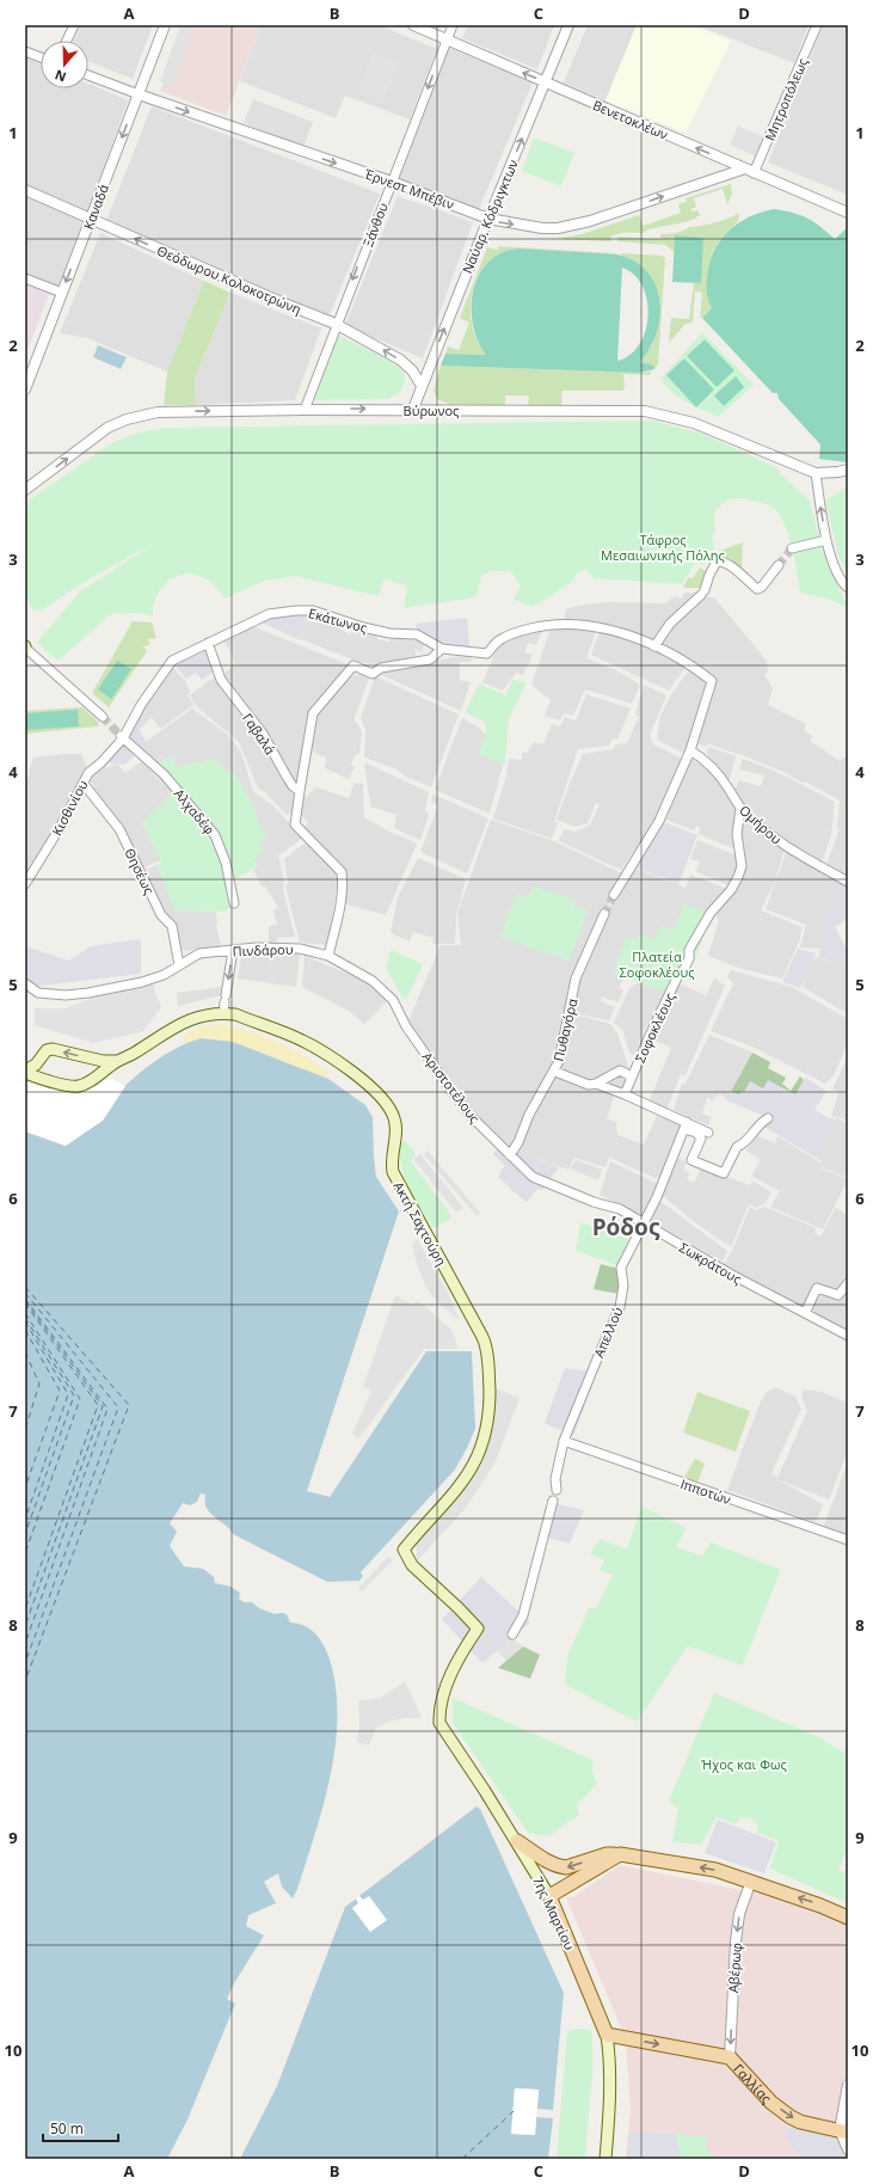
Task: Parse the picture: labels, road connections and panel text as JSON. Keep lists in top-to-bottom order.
{
  "streets": {
    "main road": ["Ακτή Σαχτούρη", "7ης Μαρτίου", "Γαλλίας"],
    "street": [
      "Μητροπόλεως",
      "Βενετοκλέων",
      "Έρνεστ Μπέβιν",
      "Καναδά",
      "Ναύαρ. Κόδριγκτων",
      "Ξάνθου",
      "Θεόδωρου Κολοκοτρώνη",
      "Βύρωνος",
      "Εκάτωνος",
      "Γαβαλά",
      "Κισθινίου",
      "Αλχαδέφ",
      "Ομήρου",
      "Θησέως",
      "Πινδάρου",
      "Σοφοκλέους",
      "Πυθαγόρα",
      "Αριστοτέλους",
      "Σωκράτους",
      "Απελλού",
      "Ιπποτών",
      "Αβέρωφ"
    ]
  },
  "crossings": [
    ["Μητροπόλεως", "Βενετοκλέων"],
    ["Μητροπόλεως", "Έρνεστ Μπέβιν"],
    ["Βενετοκλέων", "Έρνεστ Μπέβιν"],
    ["Βενετοκλέων", "Ναύαρ. Κόδριγκτων"],
    ["Βενετοκλέων", "Ξάνθου"],
    ["Έρνεστ Μπέβιν", "Καναδά"],
    ["Έρνεστ Μπέβιν", "Ναύαρ. Κόδριγκτων"],
    ["Έρνεστ Μπέβιν", "Ξάνθου"],
    ["Καναδά", "Θεόδωρου Κολοκοτρώνη"],
    ["Ναύαρ. Κόδριγκτων", "Θεόδωρου Κολοκοτρώνη"],
    ["Ναύαρ. Κόδριγκτων", "Βύρωνος"],
    ["Ξάνθου", "Θεόδωρου Κολοκοτρώνη"],
    ["Ξάνθου", "Βύρωνος"],
    ["Εκάτωνος", "Γαβαλά"],
    ["Εκάτωνος", "Κισθινίου"],
    ["Εκάτωνος", "Αλχαδέφ"],
    ["Κισθινίου", "Αλχαδέφ"],
    ["Κισθινίου", "Θησέως"],
    ["Ομήρου", "Σοφοκλέους"],
    ["Θησέως", "Πινδάρου"],
    ["Πινδάρου", "Αριστοτέλους"],
    ["Πυθαγόρα", "Αριστοτέλους"],
    ["Πυθαγόρα", "Σωκράτους"],
    ["Αριστοτέλους", "Σωκράτους"],
    ["Ακτή Σαχτούρη", "7ης Μαρτίου"],
    ["Σωκράτους", "Απελλού"],
    ["Απελλού", "Ιπποτών"],
    ["7ης Μαρτίου", "Γαλλίας"],
    ["Αβέρωφ", "Γαλλίας"]
  ],
  "one_way": [
    "Βενετοκλέων",
    "Έρνεστ Μπέβιν",
    "Καναδά",
    "Ναύαρ. Κόδριγκτων",
    "Ξάνθου",
    "Θεόδωρου Κολοκοτρώνη",
    "Βύρωνος",
    "Αβέρωφ",
    "Γαλλίας"
  ],
  "districts": ["Ρόδος"],
  "parks": ["Τάφρος Μεσαιωνικής Πόλης", "Πλατεία Σοφοκλέους", "Ήχος και Φως"],
  "scale_bar": "50 m",
  "north": "bottom",
  "grid": {
    "columns": [
      "A",
      "B",
      "C",
      "D"
    ],
    "rows": [
      "1",
      "2",
      "3",
      "4",
      "5",
      "6",
      "7",
      "8",
      "9",
      "10"
    ]
  }
}
